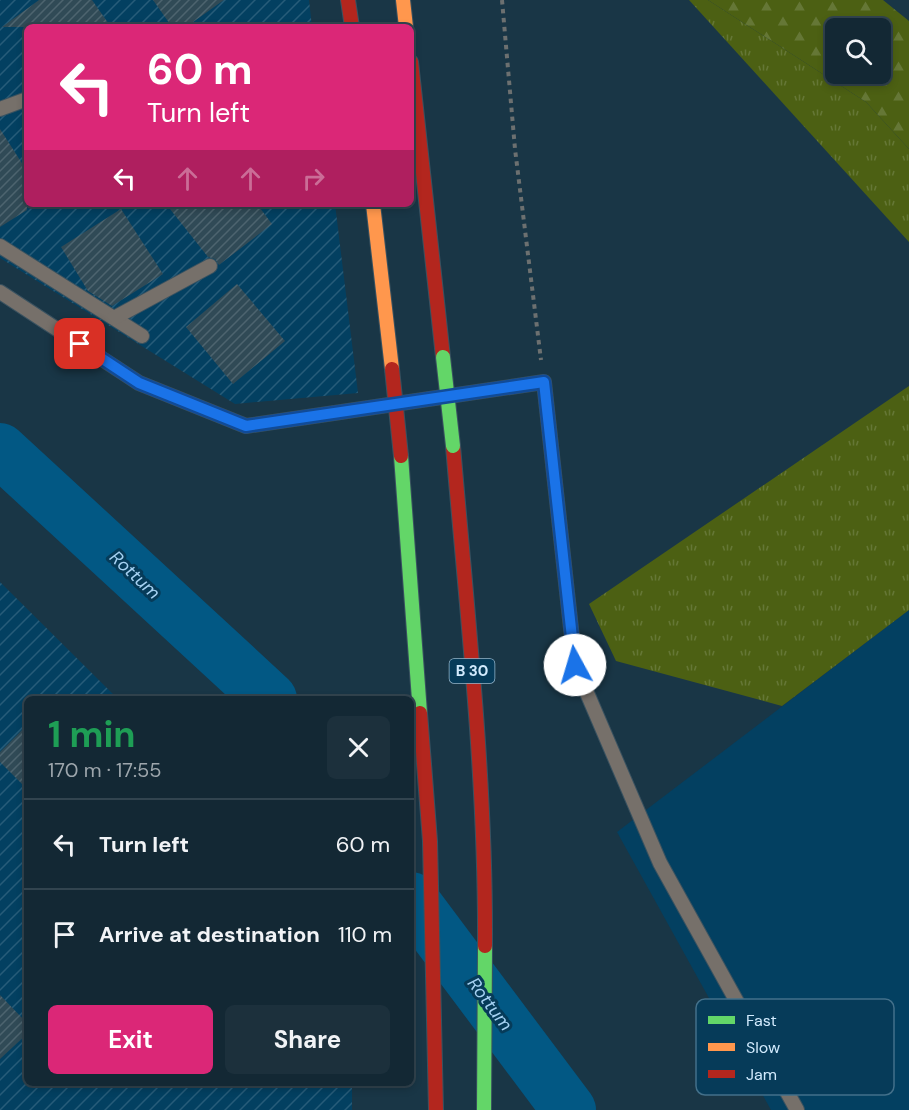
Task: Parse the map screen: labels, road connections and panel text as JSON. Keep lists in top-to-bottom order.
{
  "streets": {
    "highway": ["B 30"]
  },
  "water": ["Rottum"],
  "legend": ["Fast", "Slow", "Jam"],
  "page": {
    "turn": ["60 m", "Turn left"],
    "heading": ["1 min", "170 m · 17:55"],
    "list": [
      {
        "name": "Turn left",
        "value": "60 m"
      },
      {
        "name": "Arrive at destination",
        "value": "110 m"
      }
    ],
    "buttons": ["Exit", "Share"]
  }
}
